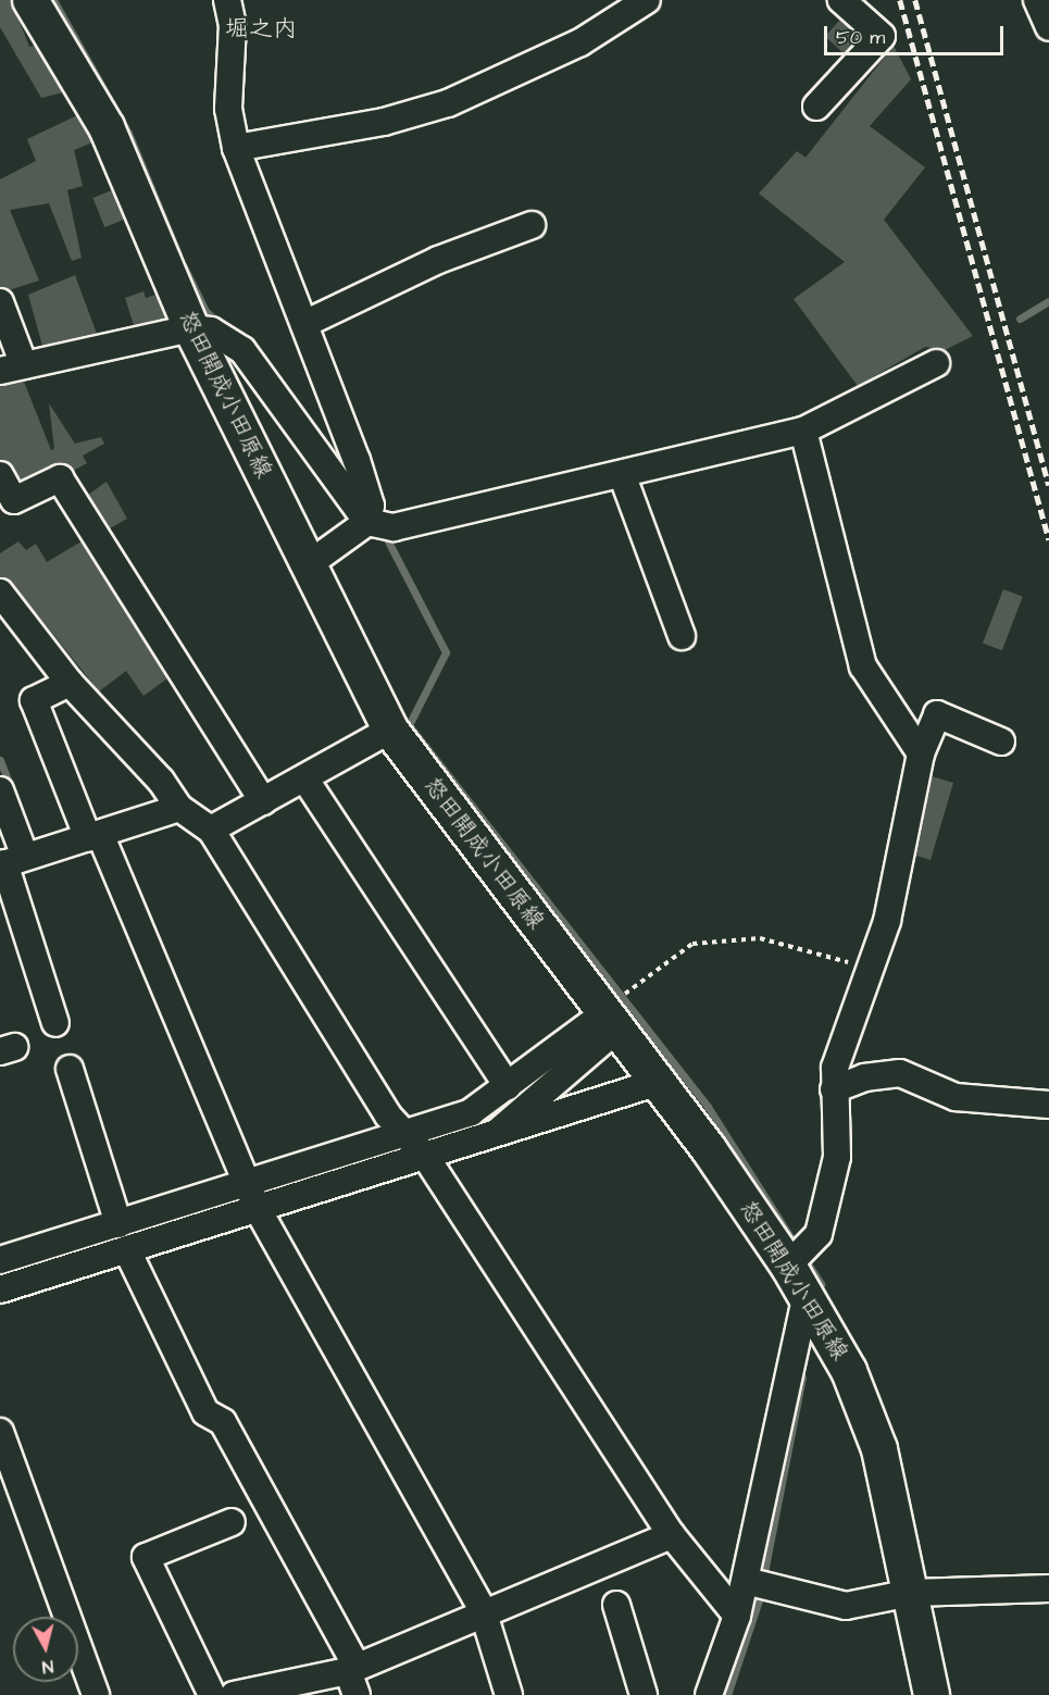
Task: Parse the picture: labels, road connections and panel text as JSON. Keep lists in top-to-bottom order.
{
  "streets": {
    "main road": ["怒田開成小田原線"]
  },
  "districts": ["堀之内"],
  "scale_bar": "50 m",
  "north": "bottom"
}
